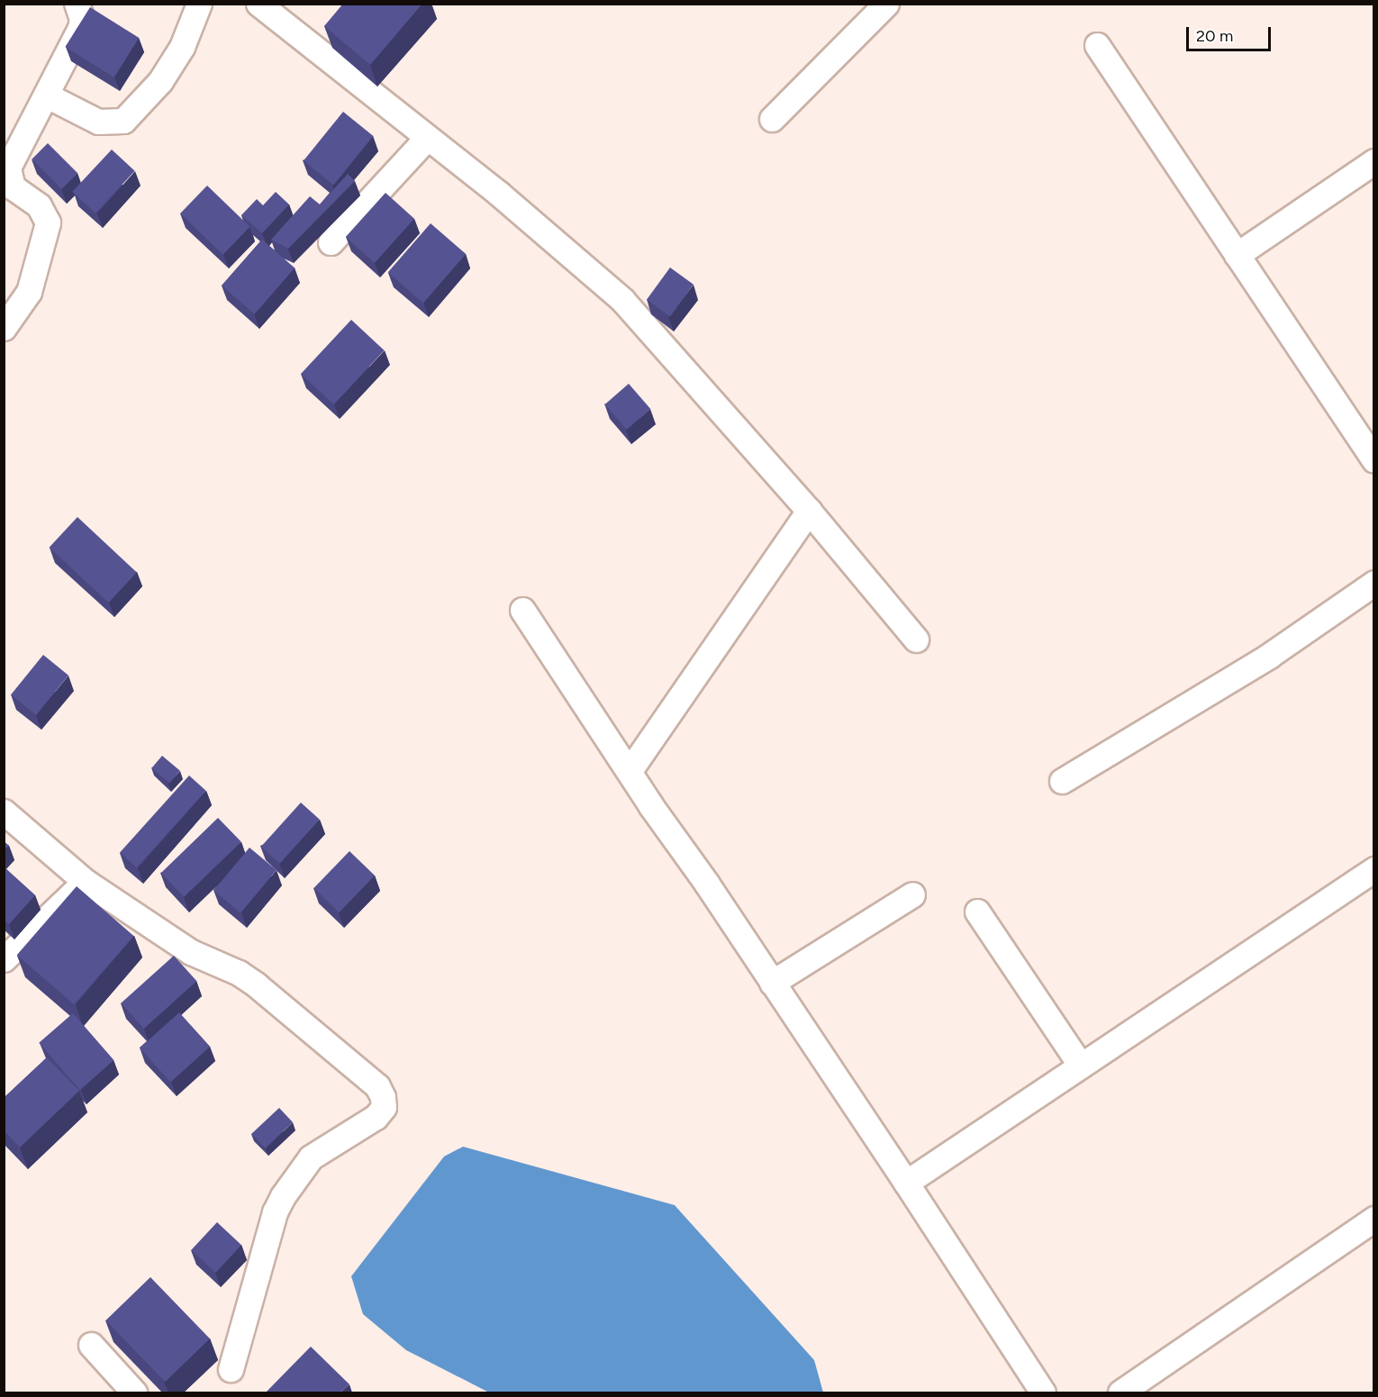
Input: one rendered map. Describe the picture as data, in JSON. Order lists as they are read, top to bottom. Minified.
{"scale_bar":"20 m"}
